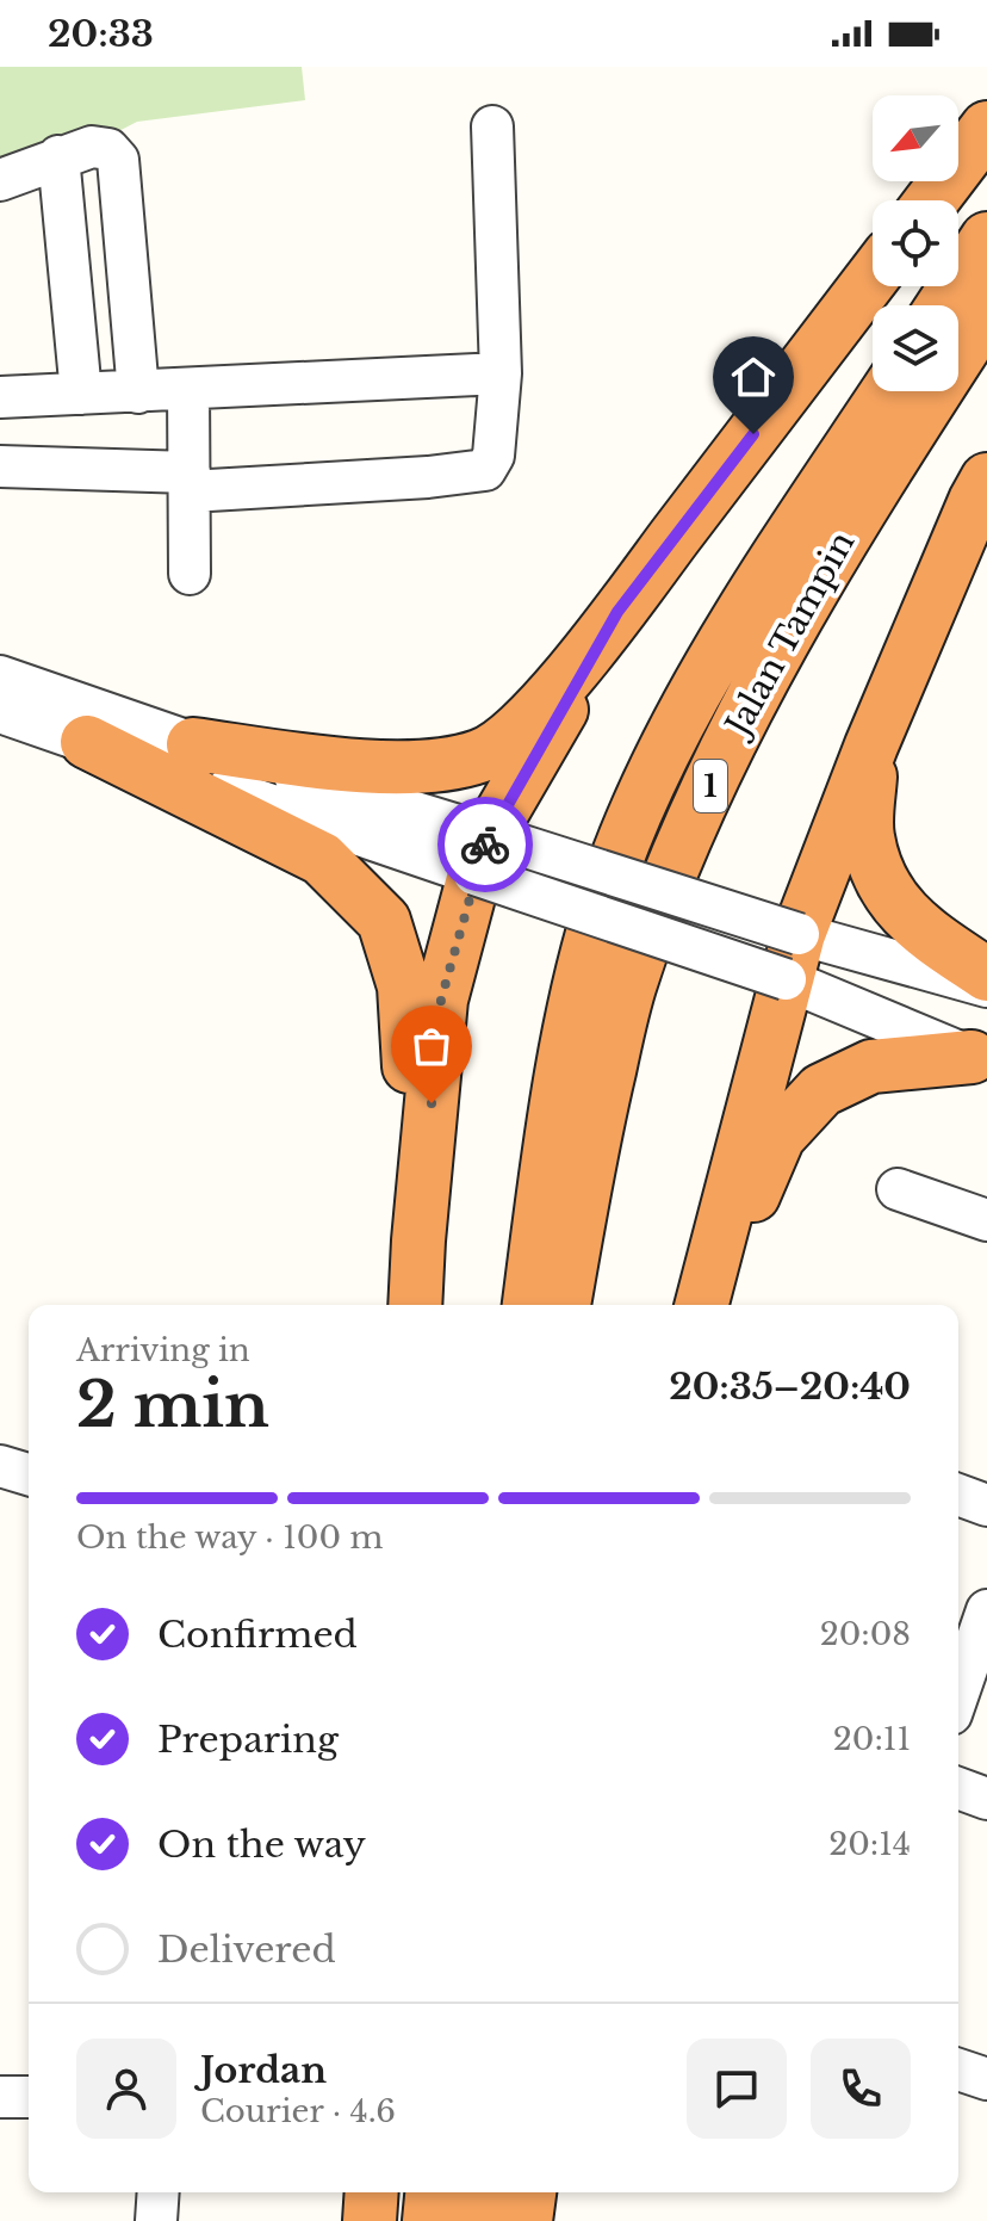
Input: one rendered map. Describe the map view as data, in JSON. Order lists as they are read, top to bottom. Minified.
{"streets":{"highway":["Jalan Tampin","1"]},"north":"bottom left","page":{"status":"20:33","heading":["2 min","Arriving in","20:35–20:40"],"panel":["Jordan","Courier · 4.6"],"bar":"On the way · 100 m","list":[["Confirmed","20:08"],["Preparing","20:11"],["On the way","20:14"],"Delivered"]}}
